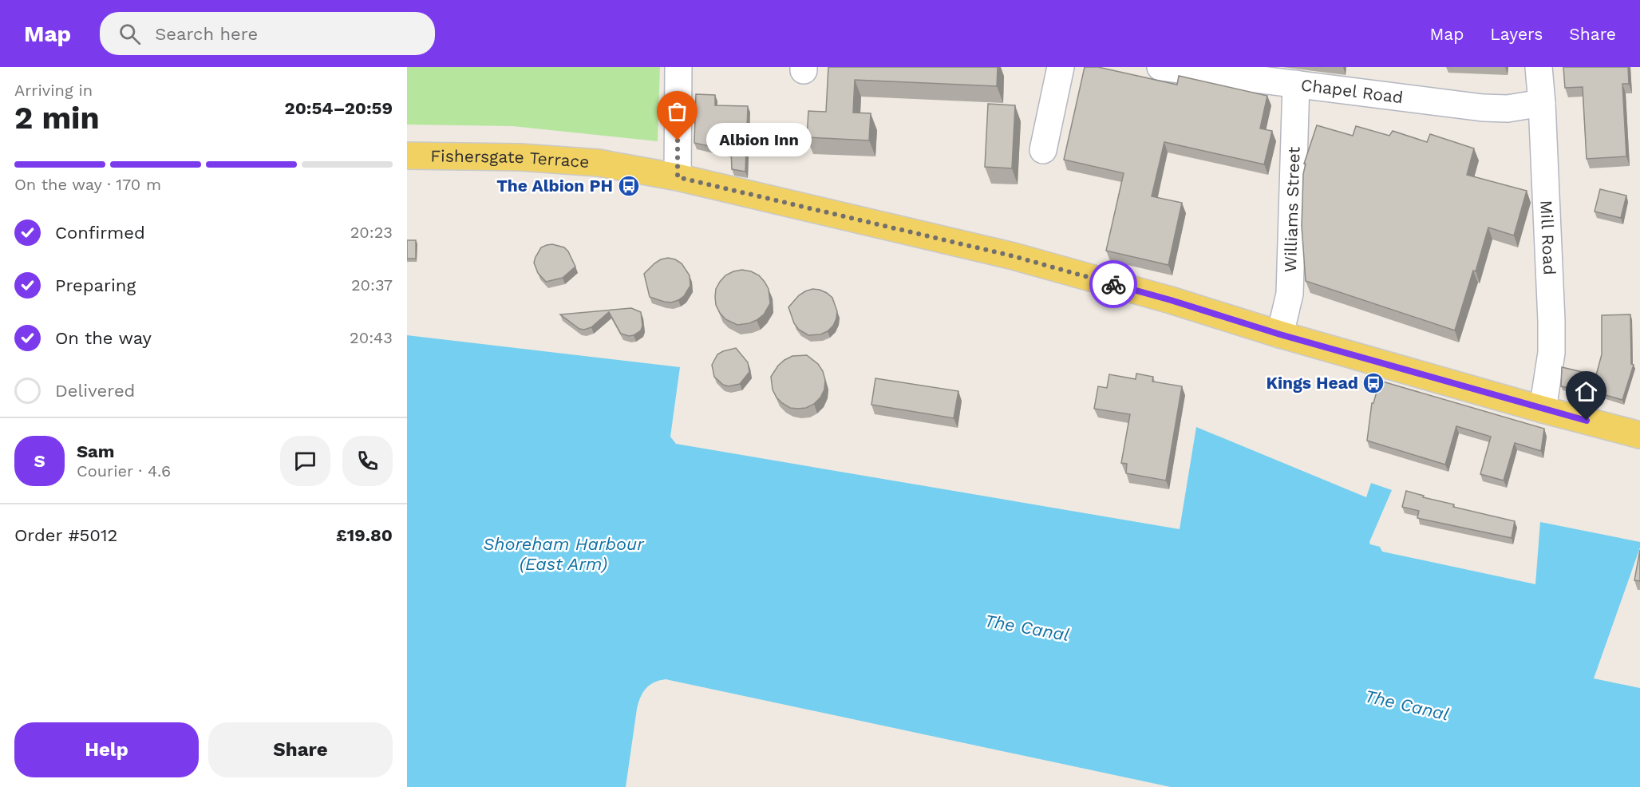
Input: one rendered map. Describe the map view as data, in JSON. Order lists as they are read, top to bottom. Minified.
{"streets":{"main road":["Fishersgate Terrace"],"street":["Chapel Road","Williams Street","Mill Road"]},"crossings":[["Chapel Road","Williams Street"],["Chapel Road","Mill Road"],["Fishersgate Terrace","Williams Street"],["Fishersgate Terrace","Mill Road"]],"water":["Shoreham Harbour (East Arm)","The Canal"],"places":{"other":["Albion Inn"],"bus stop":["The Albion PH","Kings Head"]},"page":{"header":"Map","search":"Search here","nav":["Map","Layers","Share"],"heading":["2 min","Arriving in","20:54–20:59"],"panel":["Sam","Courier · 4.6","Order #5012","£19.80"],"bubble":"Albion Inn","bar":"On the way · 170 m","list":[["Confirmed","20:23"],["Preparing","20:37"],["On the way","20:43"],"Delivered"],"round":"S","buttons":["Help","Share"]}}
